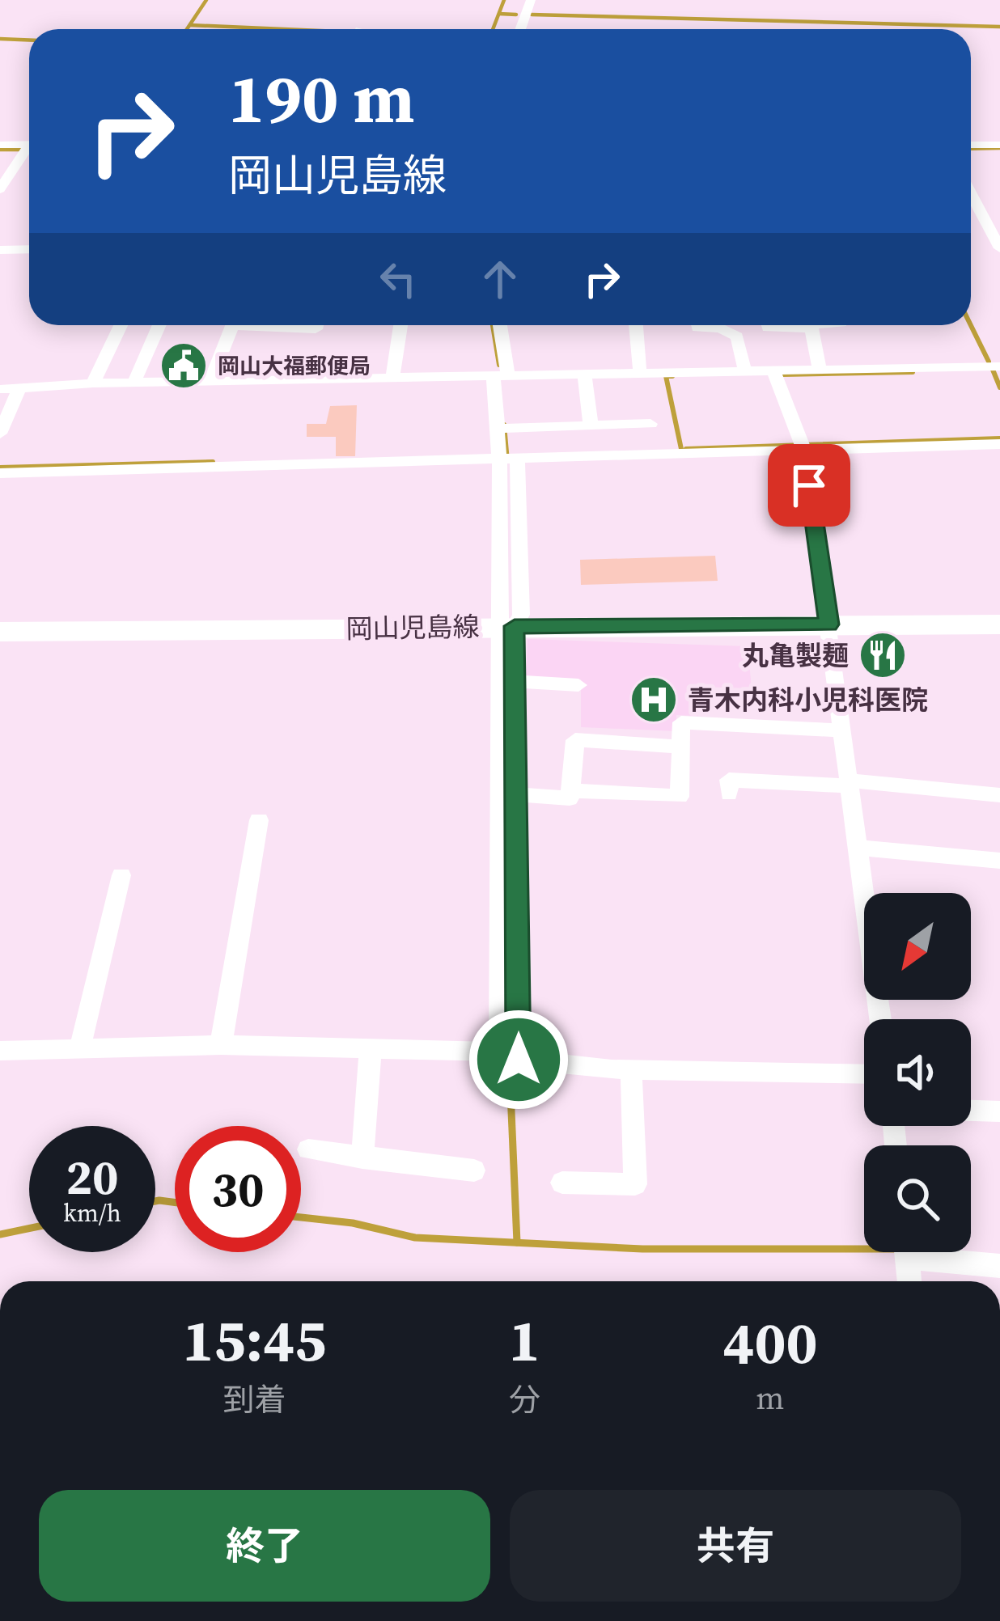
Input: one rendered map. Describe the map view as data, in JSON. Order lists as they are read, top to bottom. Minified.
{"streets":{"main road":["岡山児島線"]},"places":{"public building":["岡山大福郵便局"],"restaurant":["丸亀製麺"],"hospital":["青木内科小児科医院"]},"north":"bottom left","page":{"turn":["190 m","岡山児島線"],"speed":"20 km/h","limit":"30","eta":["15:45","到着","1","分","400","m"],"buttons":["終了","共有"]}}
